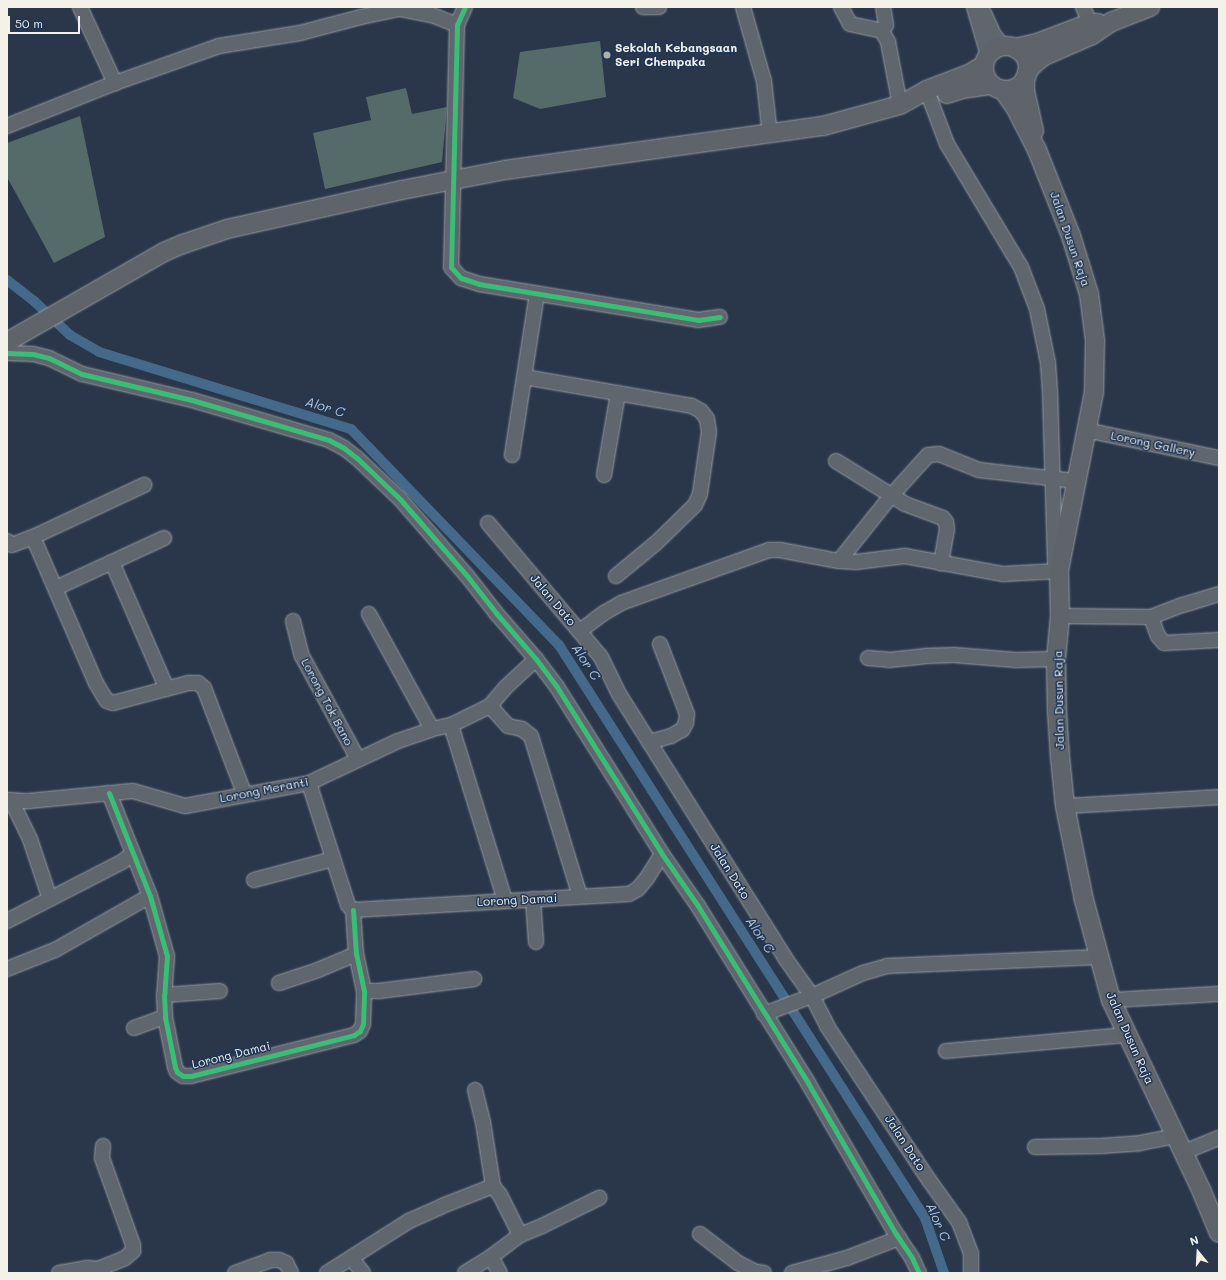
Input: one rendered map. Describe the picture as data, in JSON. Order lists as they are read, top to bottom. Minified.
{"streets":{"main road":["Jalan Dusun Raja"],"street":["Lorong Gallery","Jalan Dato","Lorong Tok Bano","Lorong Meranti","Lorong Damai"]},"crossings":[["Jalan Dusun Raja","Lorong Gallery"],["Lorong Tok Bano","Lorong Meranti"],["Lorong Meranti","Lorong Damai"]],"water":["Alor C"],"places":["Sekolah Kebangsaan Seri Chempaka"],"scale_bar":"50 m","north":"top"}
